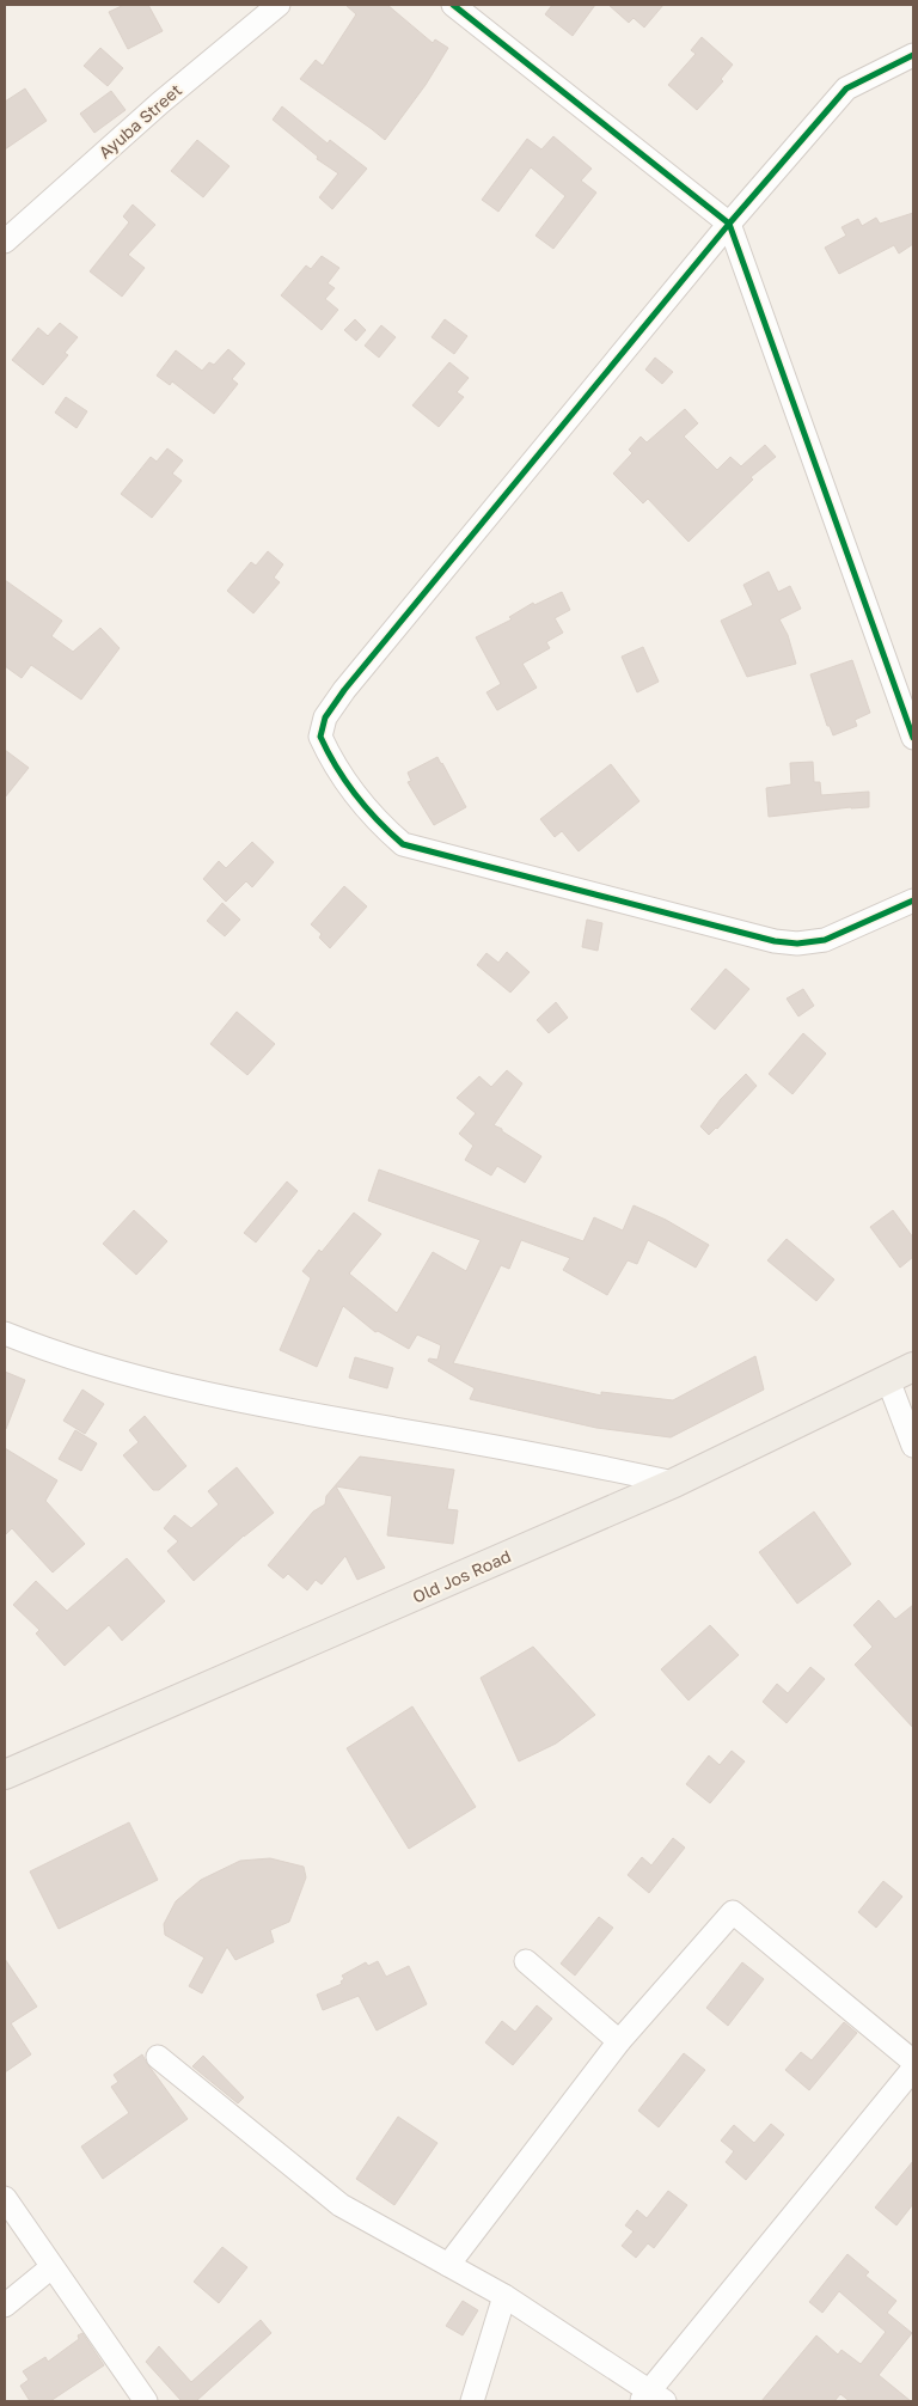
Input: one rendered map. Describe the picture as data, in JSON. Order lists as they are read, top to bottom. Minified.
{"streets":{"main road":["Old Jos Road"],"street":["Ayuba Street"]}}
